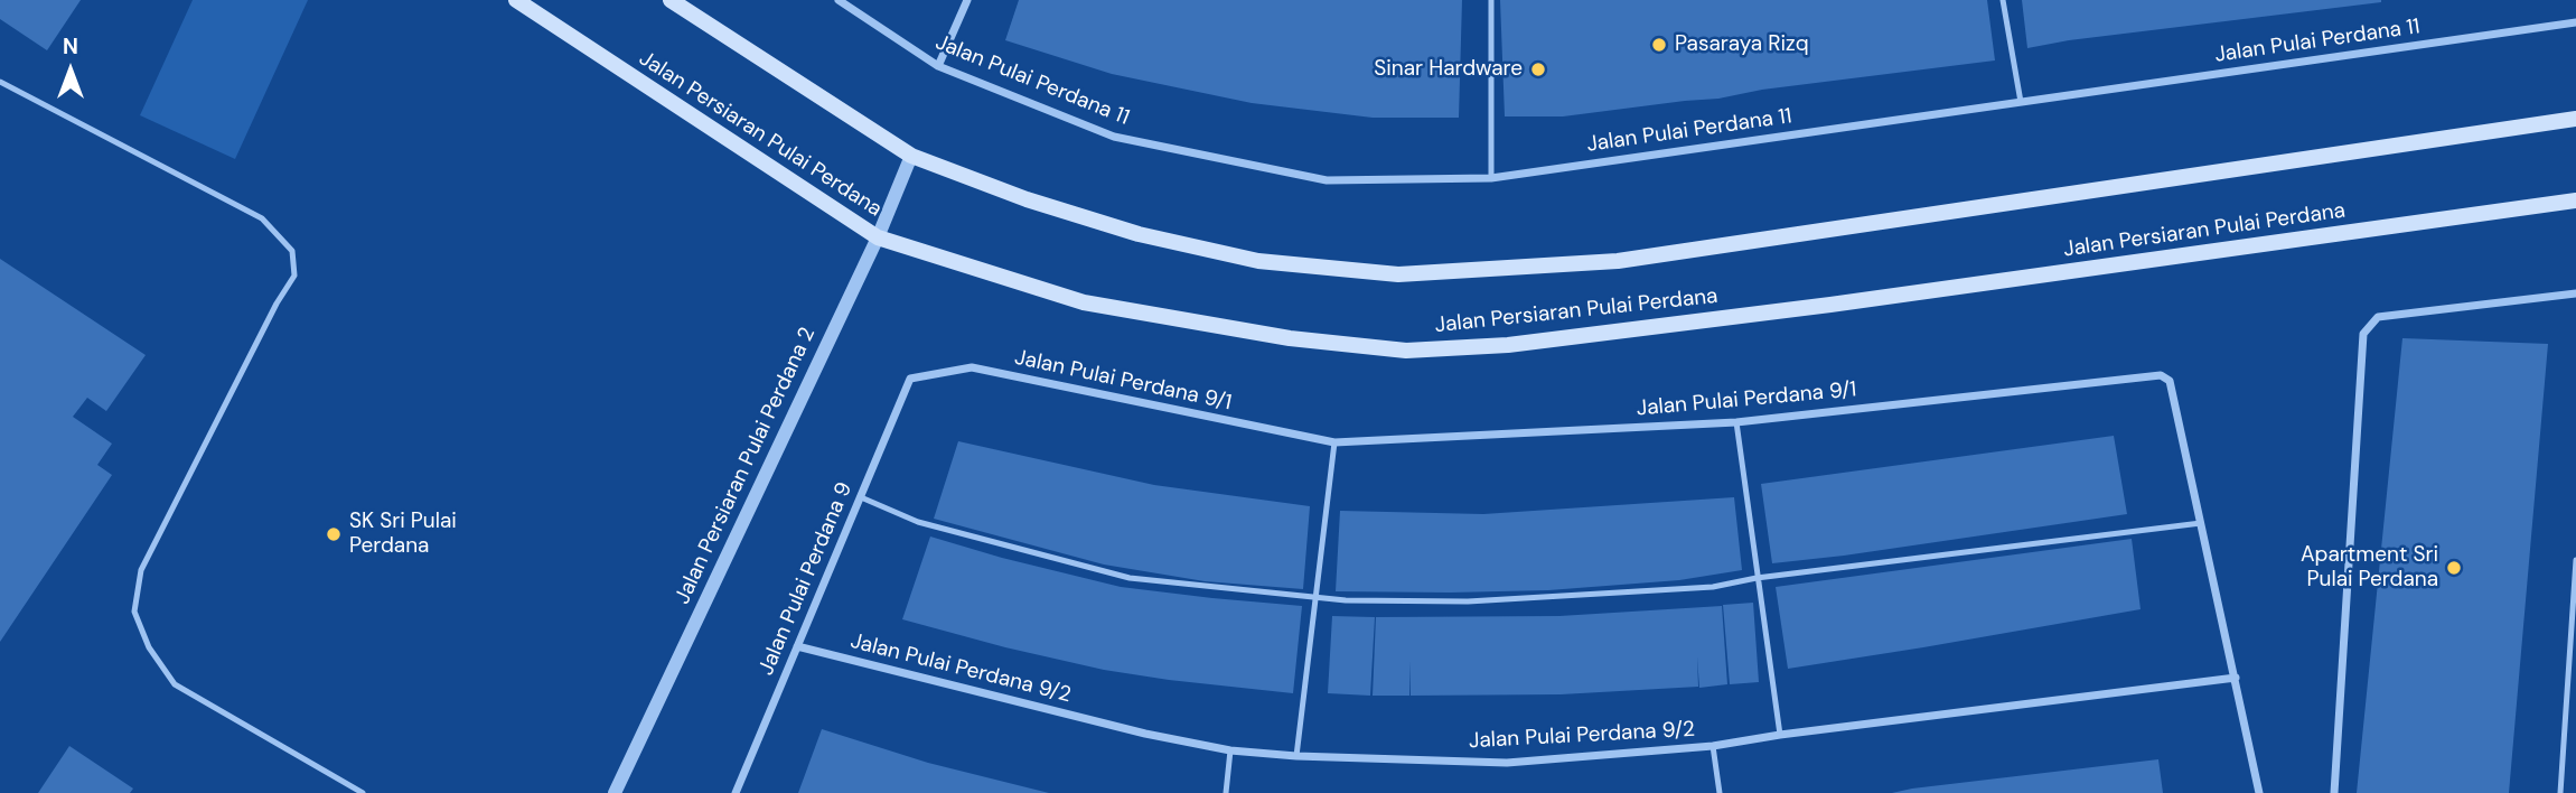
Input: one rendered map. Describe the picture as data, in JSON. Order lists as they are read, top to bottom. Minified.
{"streets":{"main road":["Jalan Persiaran Pulai Perdana"],"street":["Jalan Pulai Perdana 11","Jalan Pulai Perdana 9/1","Jalan Persiaran Pulai Perdana 2","Jalan Pulai Perdana 9","Jalan Pulai Perdana 9/2"]},"crossings":[["Jalan Persiaran Pulai Perdana","Jalan Persiaran Pulai Perdana 2"],["Jalan Pulai Perdana 9/1","Jalan Pulai Perdana 9"],["Jalan Pulai Perdana 9/1","Jalan Pulai Perdana 9/2"],["Jalan Pulai Perdana 9","Jalan Pulai Perdana 9/2"]],"places":["Pasaraya Rizq","Sinar Hardware","SK Sri Pulai Perdana","Apartment Sri Pulai Perdana"],"north":"top"}
